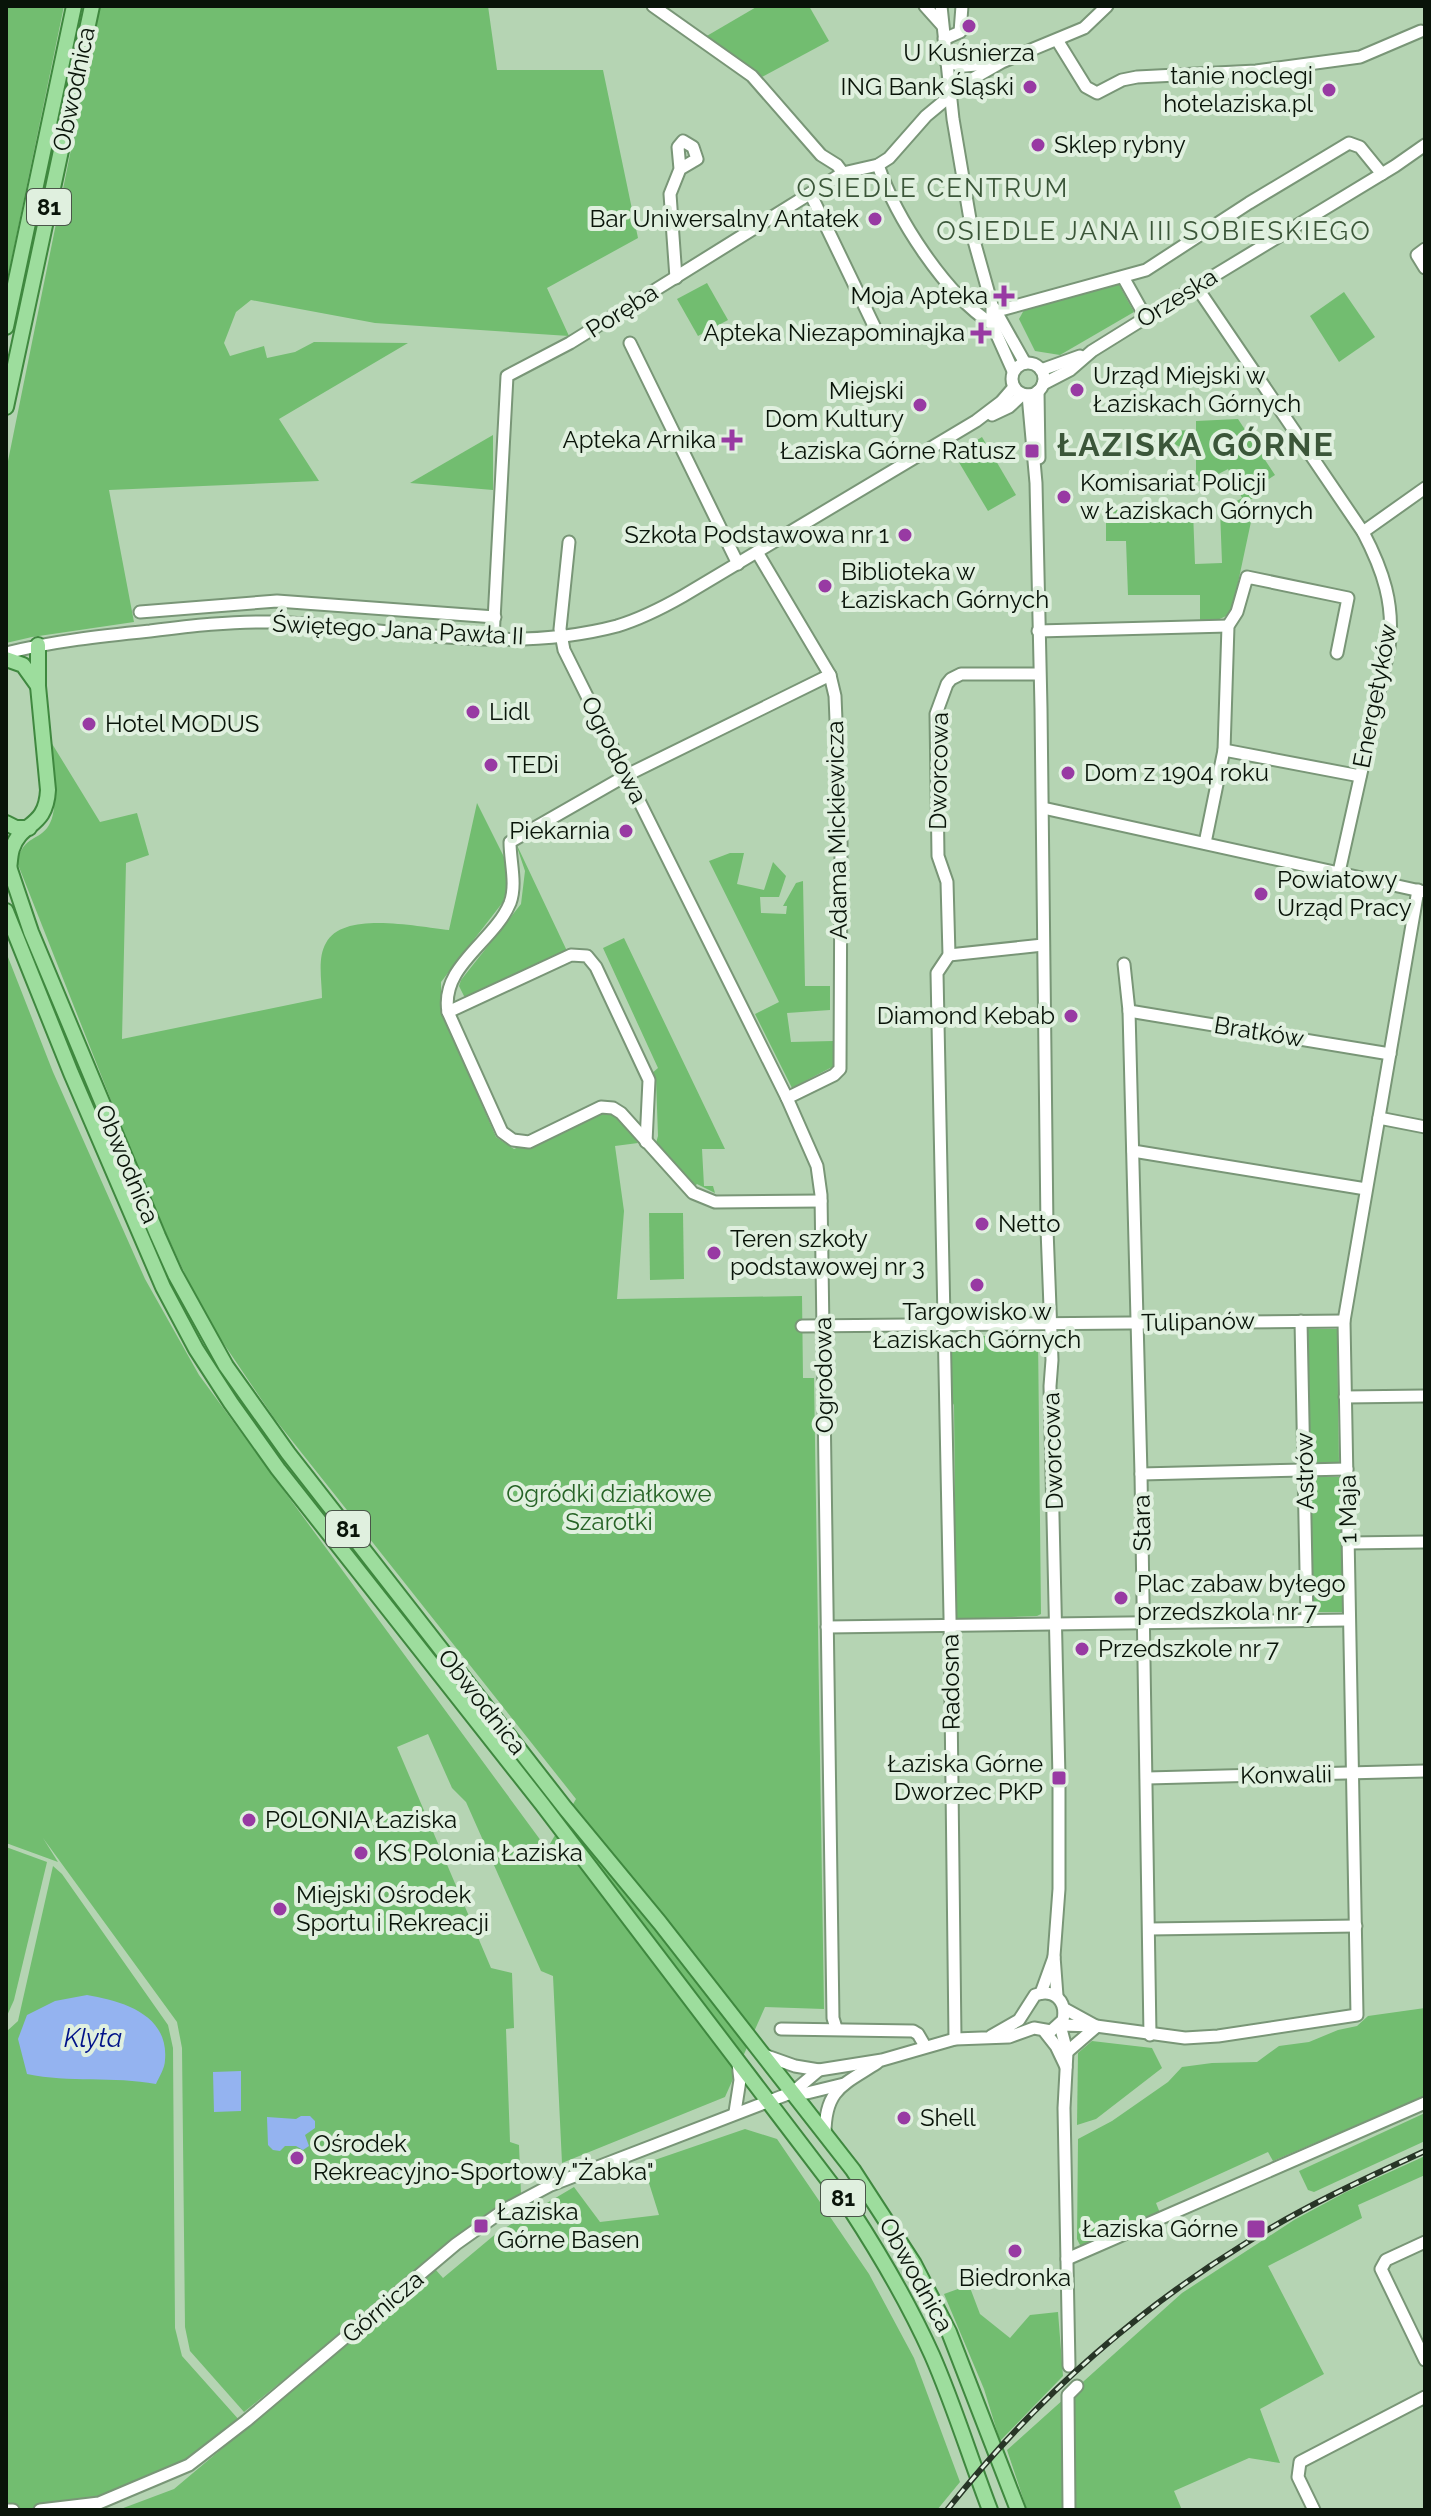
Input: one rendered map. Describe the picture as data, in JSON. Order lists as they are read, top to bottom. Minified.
{"streets":{"main road":["Obwodnica","81"],"street":["Orzeska","Poręba","Świętego Jana Pawła II","Energetyków","Ogrodowa","Dworcowa","Adama Mickiewicza","Bratków","Tulipanów","Astrów","1 Maja","Stara","Radosna","Konwalii","Górnicza"]},"crossings":[["Obwodnica","Górnicza"],["Orzeska","Świętego Jana Pawła II"],["Orzeska","Energetyków"],["Orzeska","Dworcowa"],["Poręba","Świętego Jana Pawła II"],["Świętego Jana Pawła II","Ogrodowa"],["Świętego Jana Pawła II","Dworcowa"],["Świętego Jana Pawła II","Adama Mickiewicza"],["Ogrodowa","Adama Mickiewicza"],["Ogrodowa","Tulipanów"],["Dworcowa","Tulipanów"],["Dworcowa","1 Maja"],["Dworcowa","Radosna"],["Bratków","1 Maja"],["Bratków","Stara"],["Tulipanów","Astrów"],["Tulipanów","1 Maja"],["Tulipanów","Stara"],["Tulipanów","Radosna"],["1 Maja","Stara"],["1 Maja","Konwalii"],["Stara","Konwalii"]],"districts":["OSIEDLE CENTRUM","OSIEDLE JANA III SOBIESKIEGO","ŁAZISKA GÓRNE"],"water":["Klyta"],"parks":["Ogródki działkowe Szarotki"],"places":{"other":["U Kuśnierza","ING Bank Śląski","tanie noclegi hotelaziska.pl","Sklep rybny","Bar Uniwersalny Antałek","Urząd Miejski w Łaziskach Górnych","Miejski Dom Kultury","Komisariat Policji w Łaziskach Górnych","Szkoła Podstawowa nr 1","Biblioteka w Łaziskach Górnych","Lidl","Hotel MODUS","TEDi","Dom z 1904 roku","Piekarnia","Powiatowy Urząd Pracy","Diamond Kebab","Netto","Teren szkoły podstawowej nr 3","Targowisko w Łaziskach Górnych","Plac zabaw byłego przedszkola nr 7","Przedszkole nr 7","POLONIA Łaziska","KS Polonia Łaziska","Miejski Ośrodek Sportu i Rekreacji","Shell","Ośrodek Rekreacyjno-Sportowy \"Żabka\"","Biedronka"],"health":["Moja Apteka","Apteka Niezapominajka","Apteka Arnika"],"transit":["Łaziska Górne Ratusz","Łaziska Górne Dworzec PKP","Łaziska Górne Basen","Łaziska Górne"]}}
